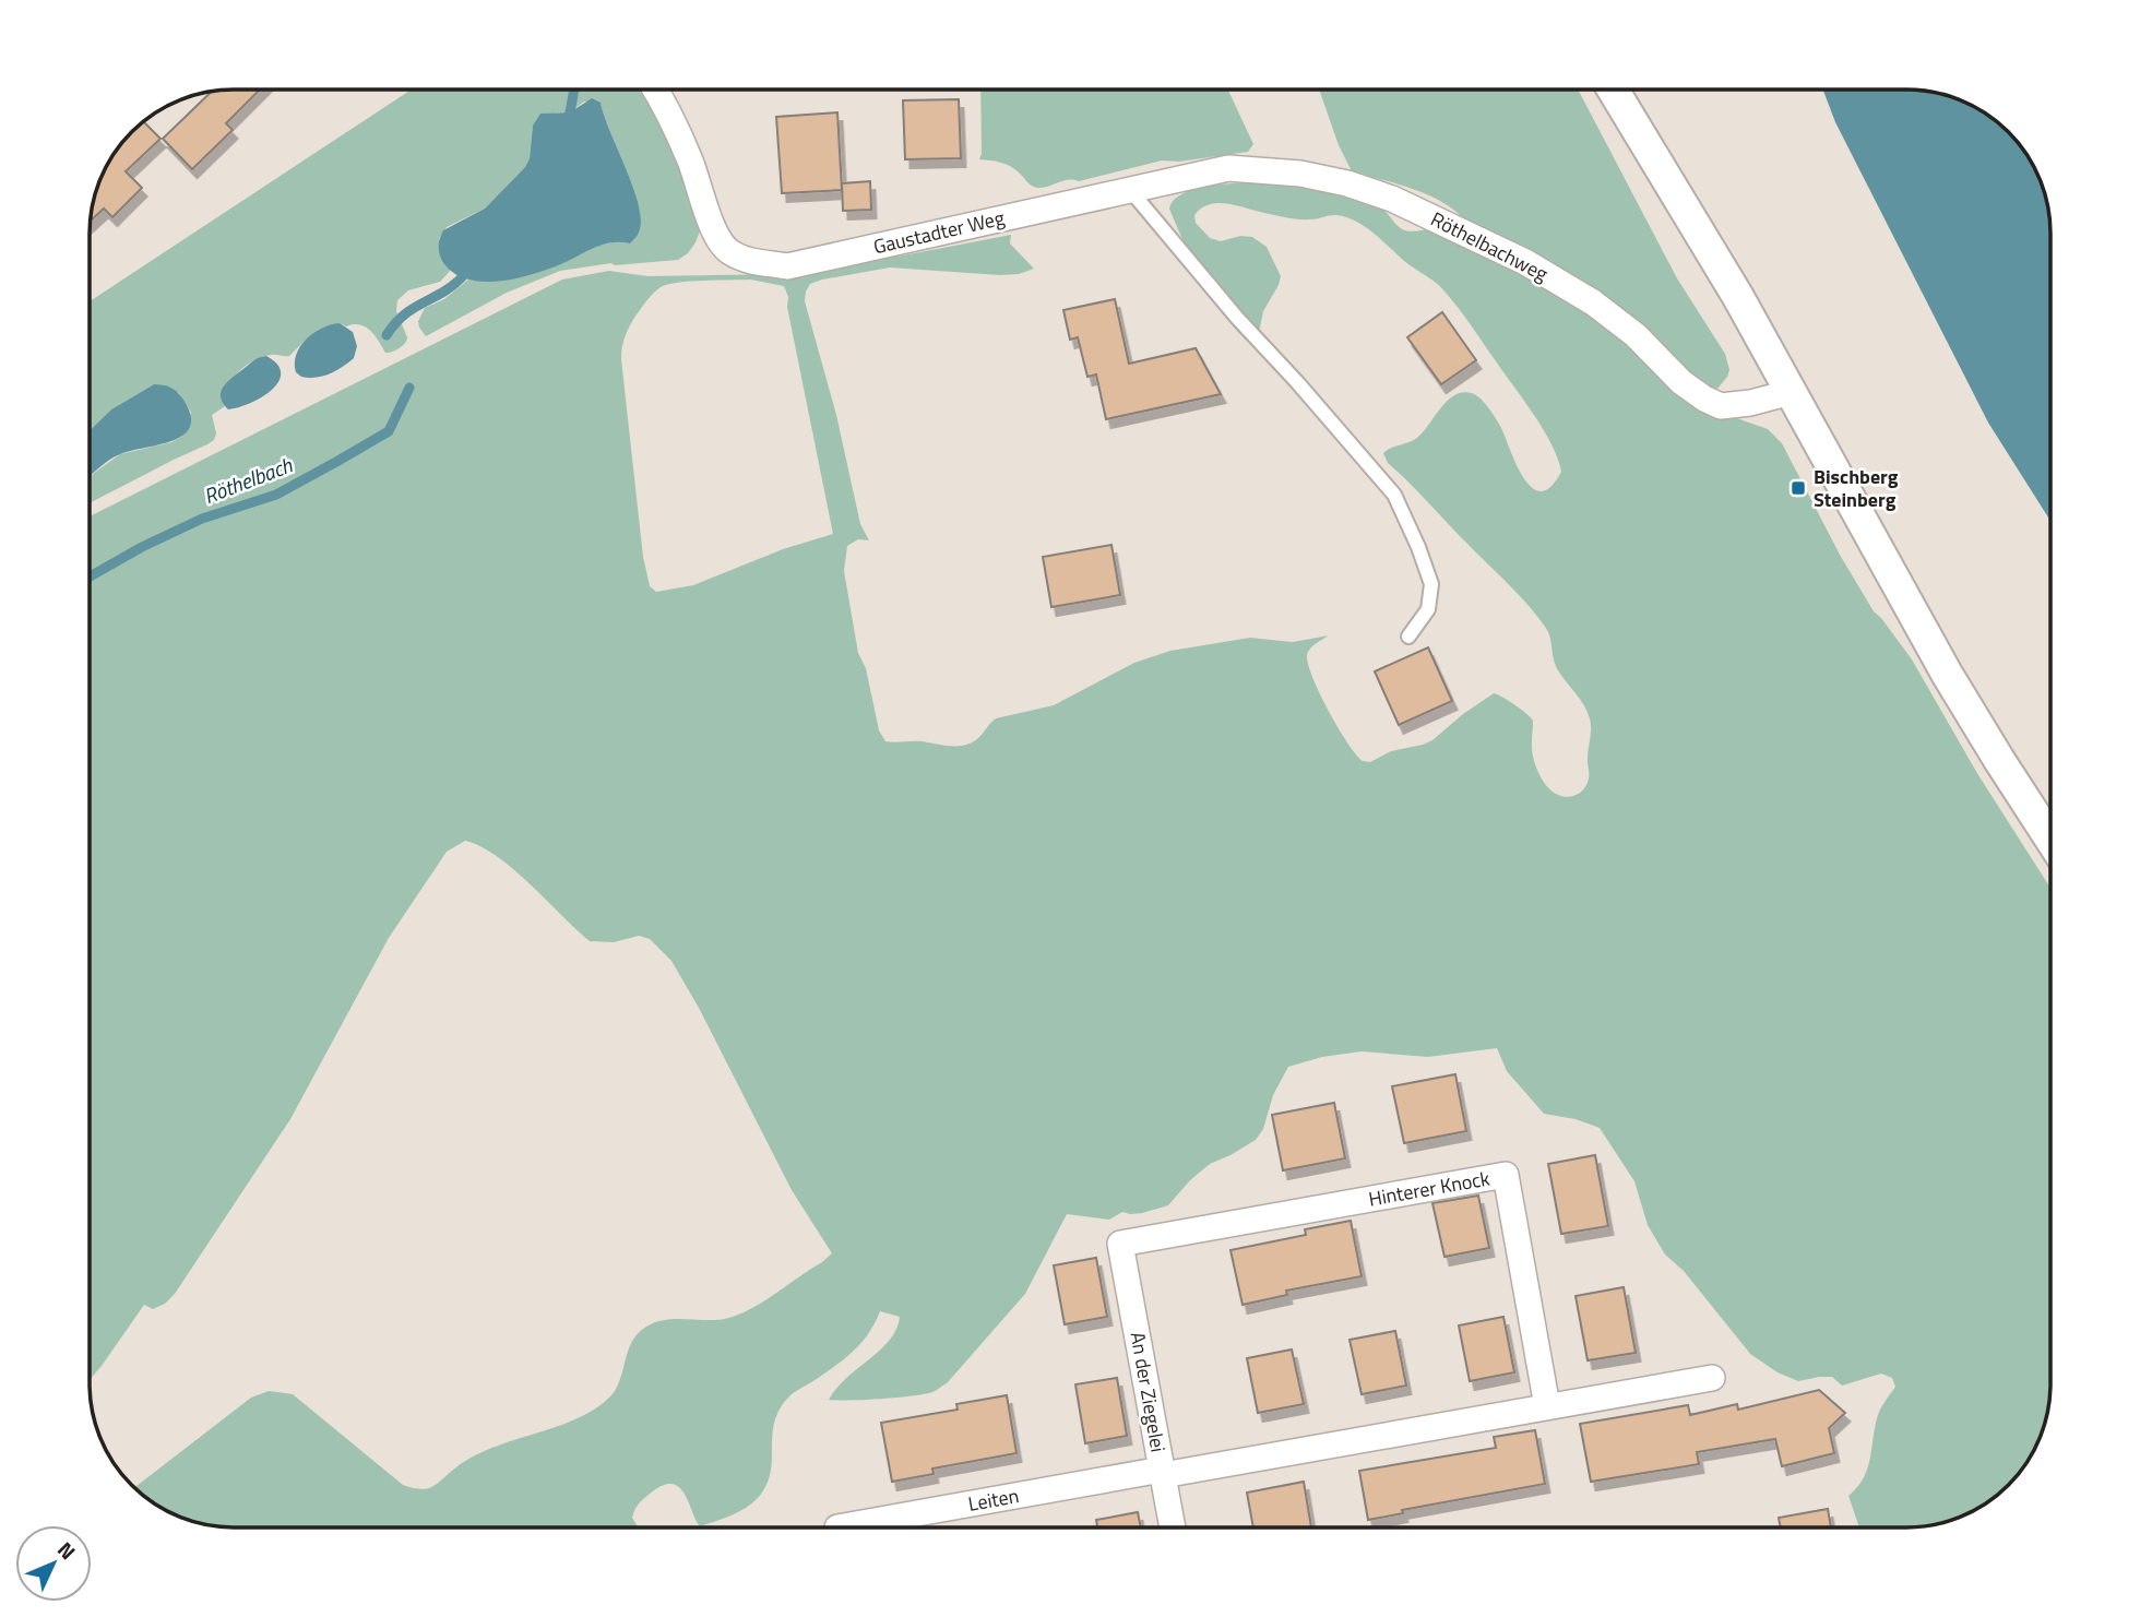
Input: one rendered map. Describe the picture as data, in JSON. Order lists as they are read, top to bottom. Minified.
{"streets":{"street":["Gaustadter Weg","Röthelbachweg","Hinterer Knock","An der Ziegelei","Leiten"]},"crossings":[["Gaustadter Weg","Röthelbachweg"],["Hinterer Knock","An der Ziegelei"],["An der Ziegelei","Leiten"]],"water":["Röthelbach"],"places":{"transit":["Bischberg Steinberg"]},"north":"top right"}
